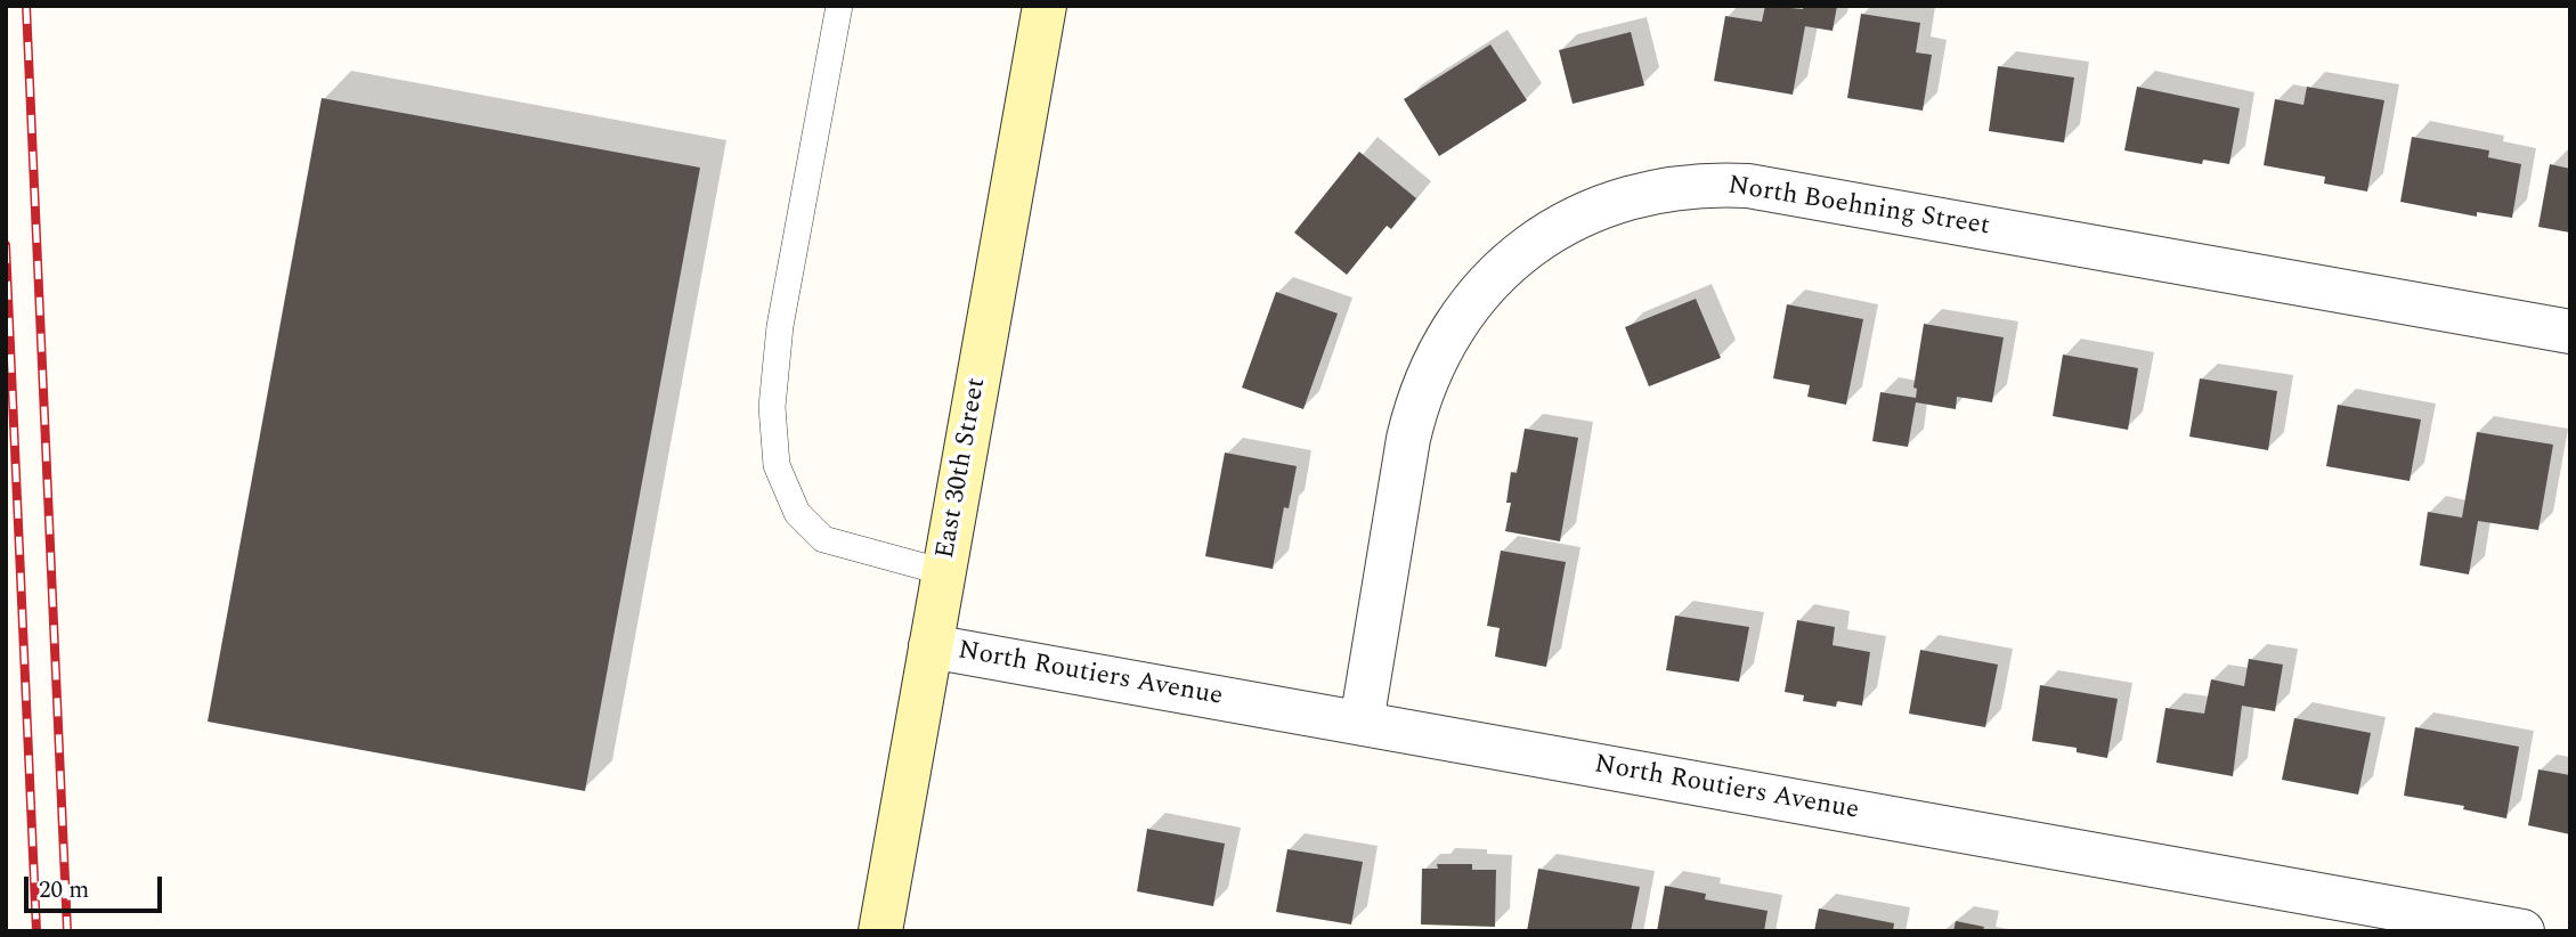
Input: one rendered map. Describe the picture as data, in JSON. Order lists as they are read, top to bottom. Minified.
{"streets":{"main road":["East 30th Street"],"street":["North Boehning Street","North Routiers Avenue"]},"crossings":[["North Boehning Street","North Routiers Avenue"],["East 30th Street","North Routiers Avenue"]],"scale_bar":"20 m"}
